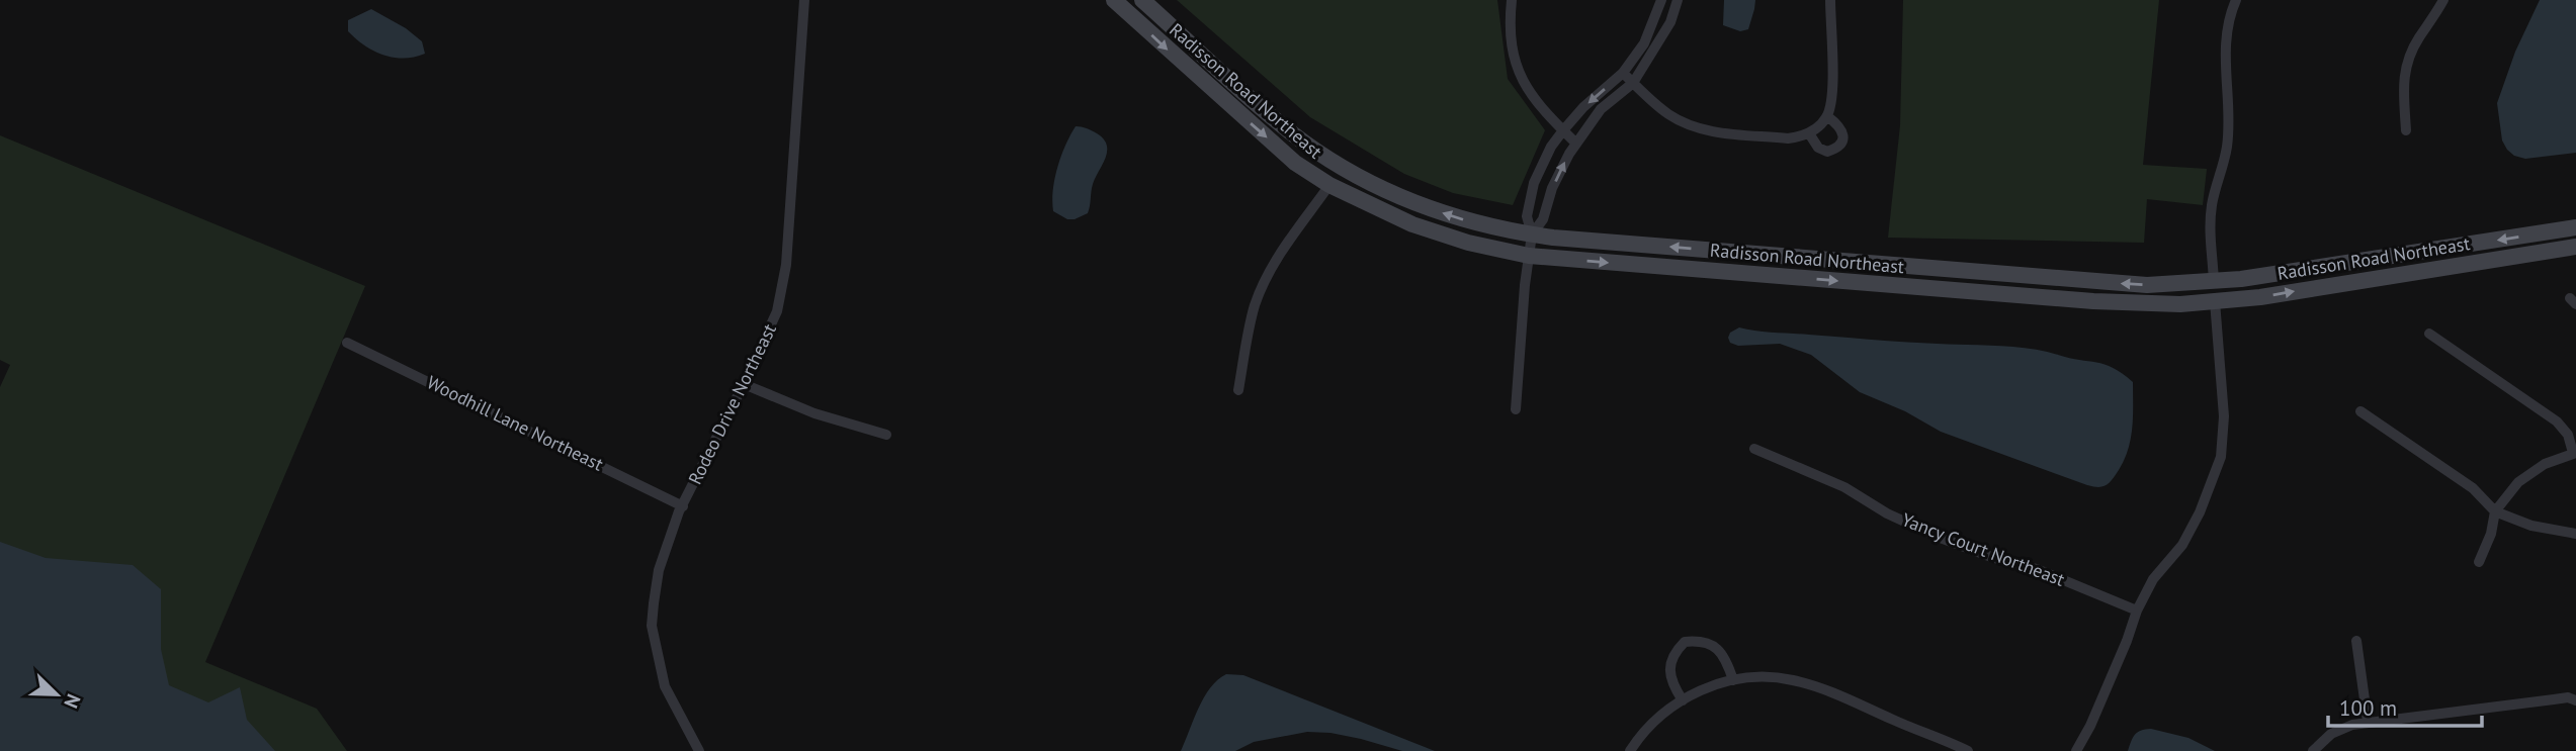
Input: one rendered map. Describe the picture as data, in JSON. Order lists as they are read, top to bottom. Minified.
{"streets":{"main road":["Radisson Road Northeast"],"street":["Rodeo Drive Northeast","Woodhill Lane Northeast","Yancy Court Northeast"]},"crossings":[["Rodeo Drive Northeast","Woodhill Lane Northeast"]],"scale_bar":"100 m","north":"bottom right"}
